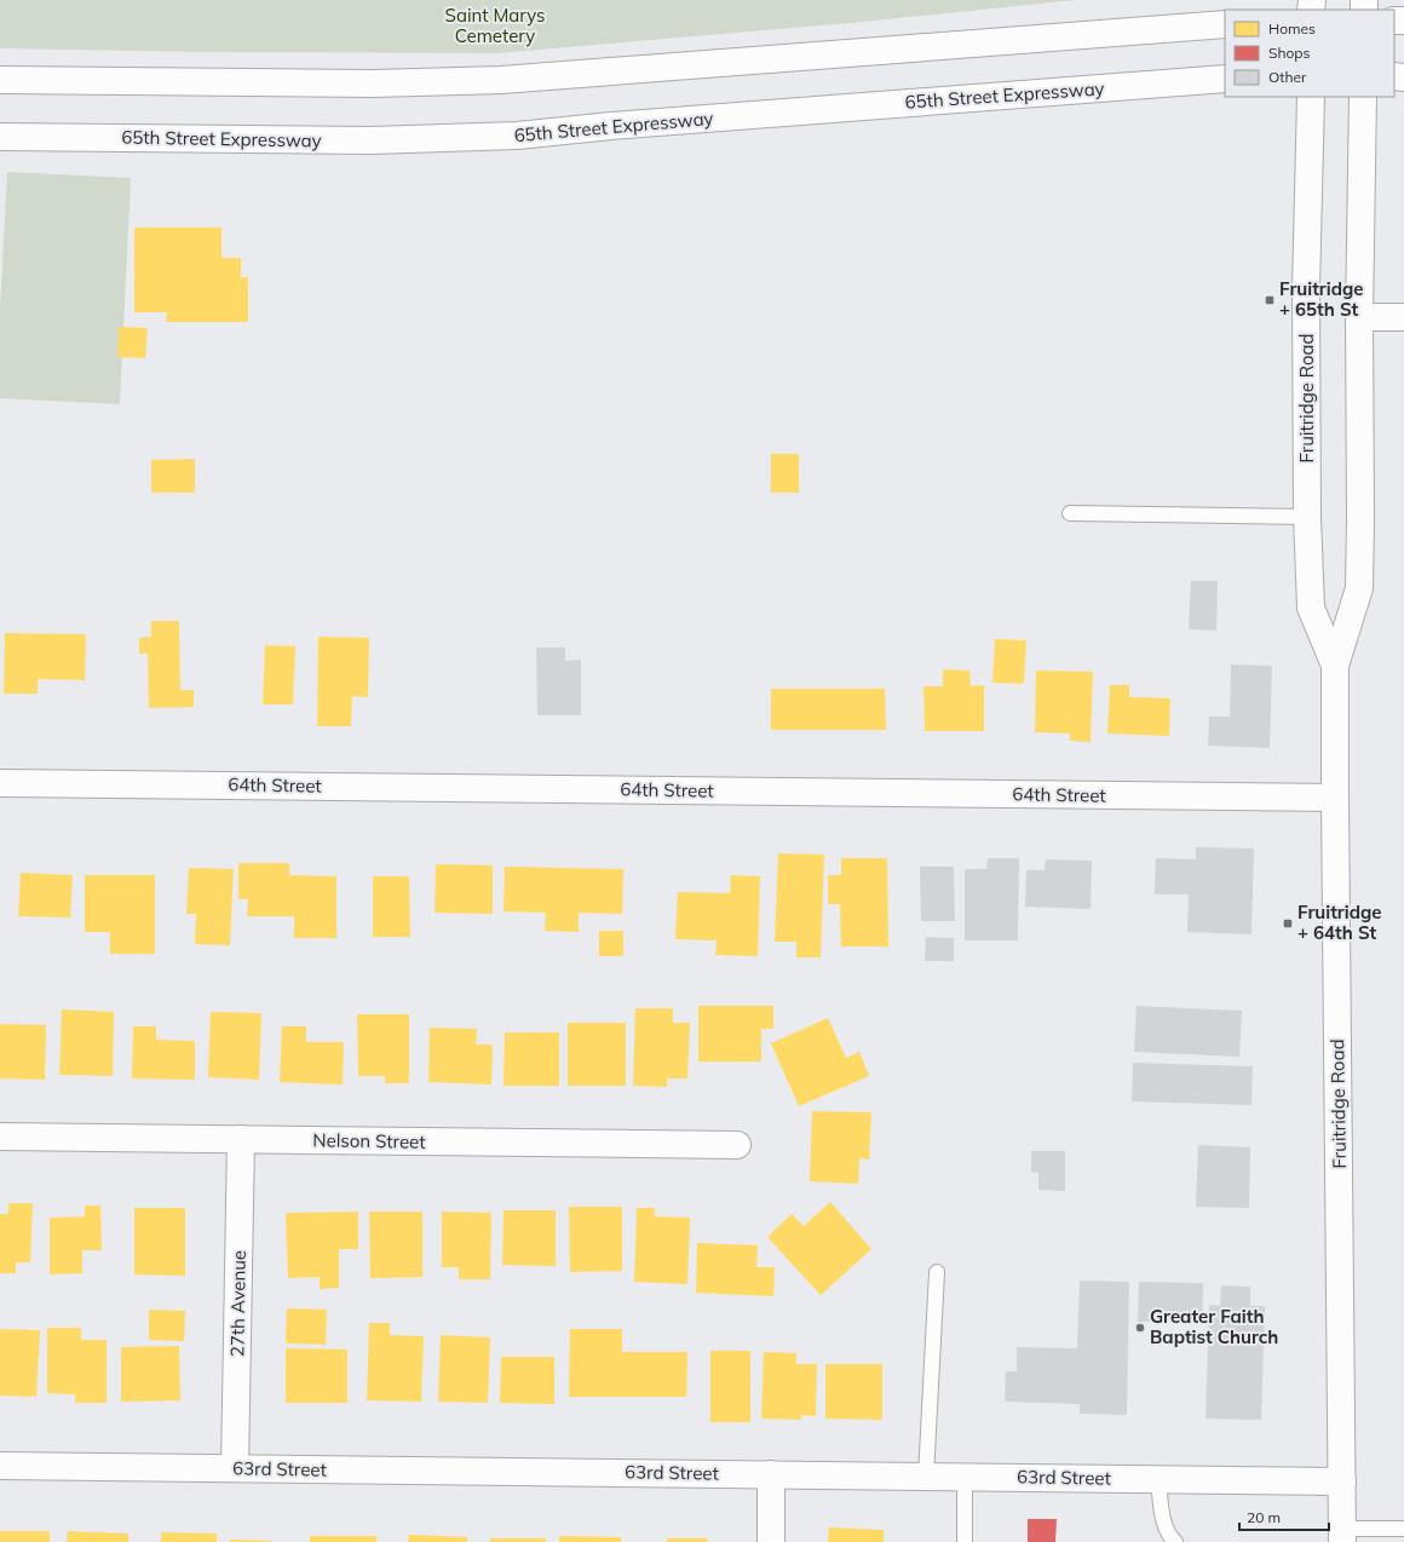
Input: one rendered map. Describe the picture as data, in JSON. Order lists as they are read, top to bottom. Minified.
{"streets":{"main road":["65th Street Expressway","Fruitridge Road","64th Street","Nelson Street","27th Avenue","63rd Street"]},"crossings":[["Fruitridge Road","64th Street"],["Fruitridge Road","63rd Street"],["Nelson Street","27th Avenue"],["27th Avenue","63rd Street"]],"parks":["Saint Marys Cemetery"],"places":{"transit":["Fruitridge + 65th St","Fruitridge + 64th St"],"other":["Greater Faith Baptist Church"]},"legend":["Homes","Shops","Other"],"scale_bar":"20 m"}
